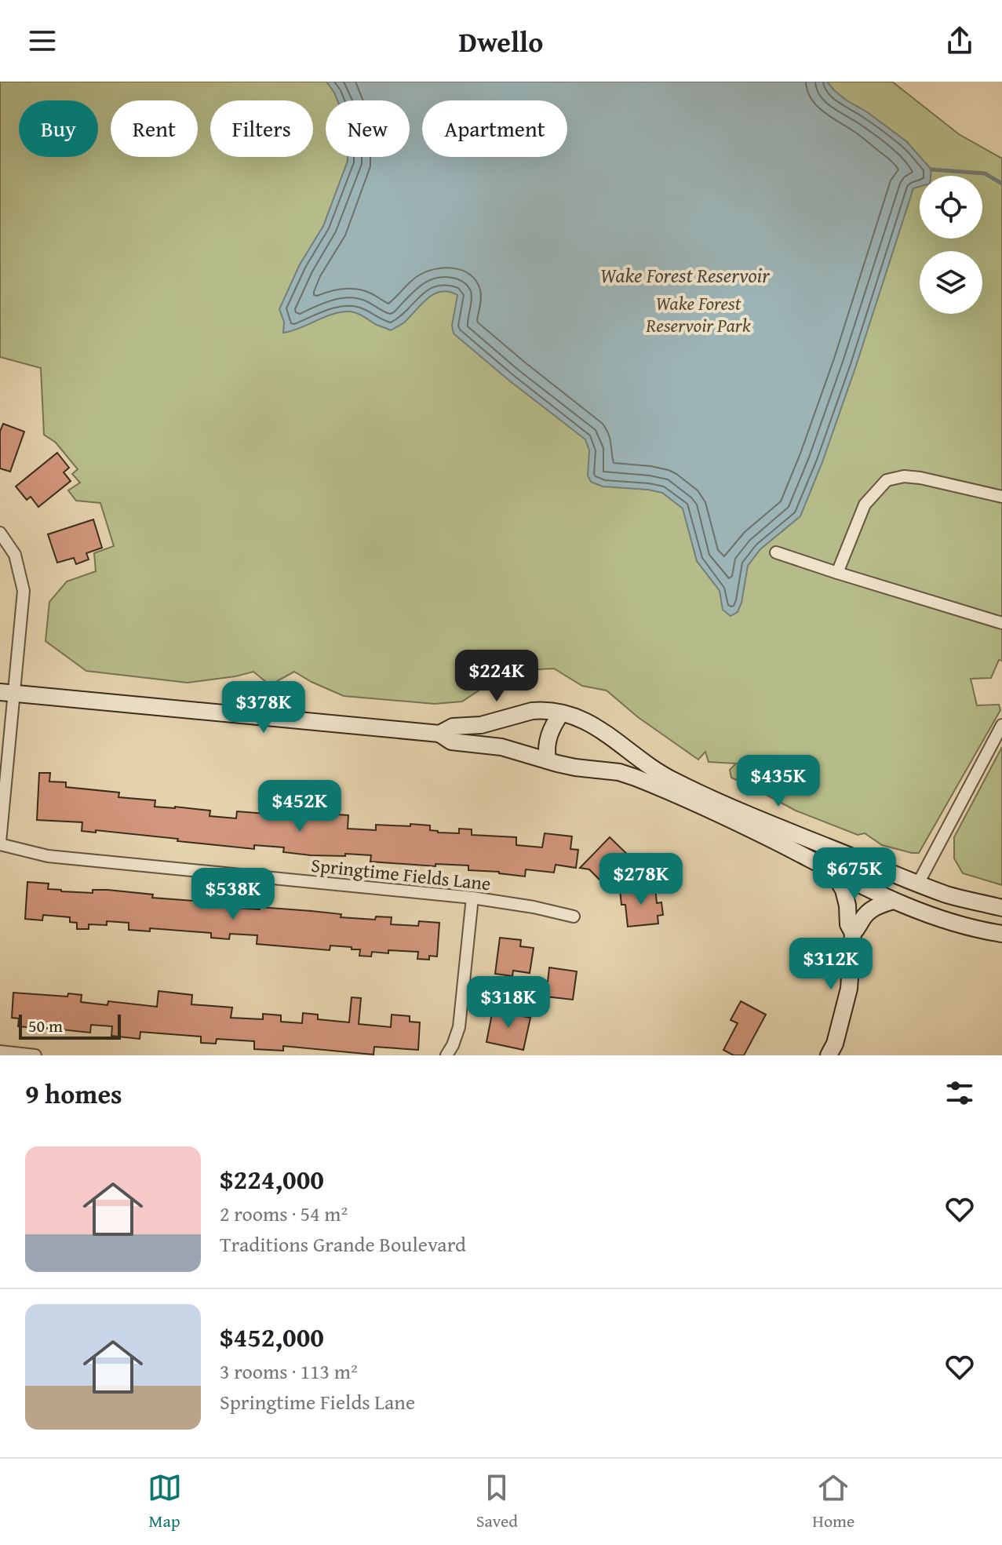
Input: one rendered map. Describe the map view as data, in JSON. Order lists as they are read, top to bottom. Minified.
{"streets":{"street":["Springtime Fields Lane"]},"water":["Wake Forest Reservoir"],"parks":["Wake Forest Reservoir Park"],"scale_bar":"50 m","page":{"header":"Dwello","chip":["Buy","Rent","Filters","New","Apartment"],"price":["$224K","$378K","$435K","$452K","$675K","$278K","$538K","$312K","$318K"],"scale":"50 m","heading":"9 homes","list":[{"name":"$224,000","note":"2 rooms · 54 m² · Traditions Grande Boulevard"},{"name":"$452,000","note":"3 rooms · 113 m² · Springtime Fields Lane"}],"tabs":["Map","Saved","Home"]}}
